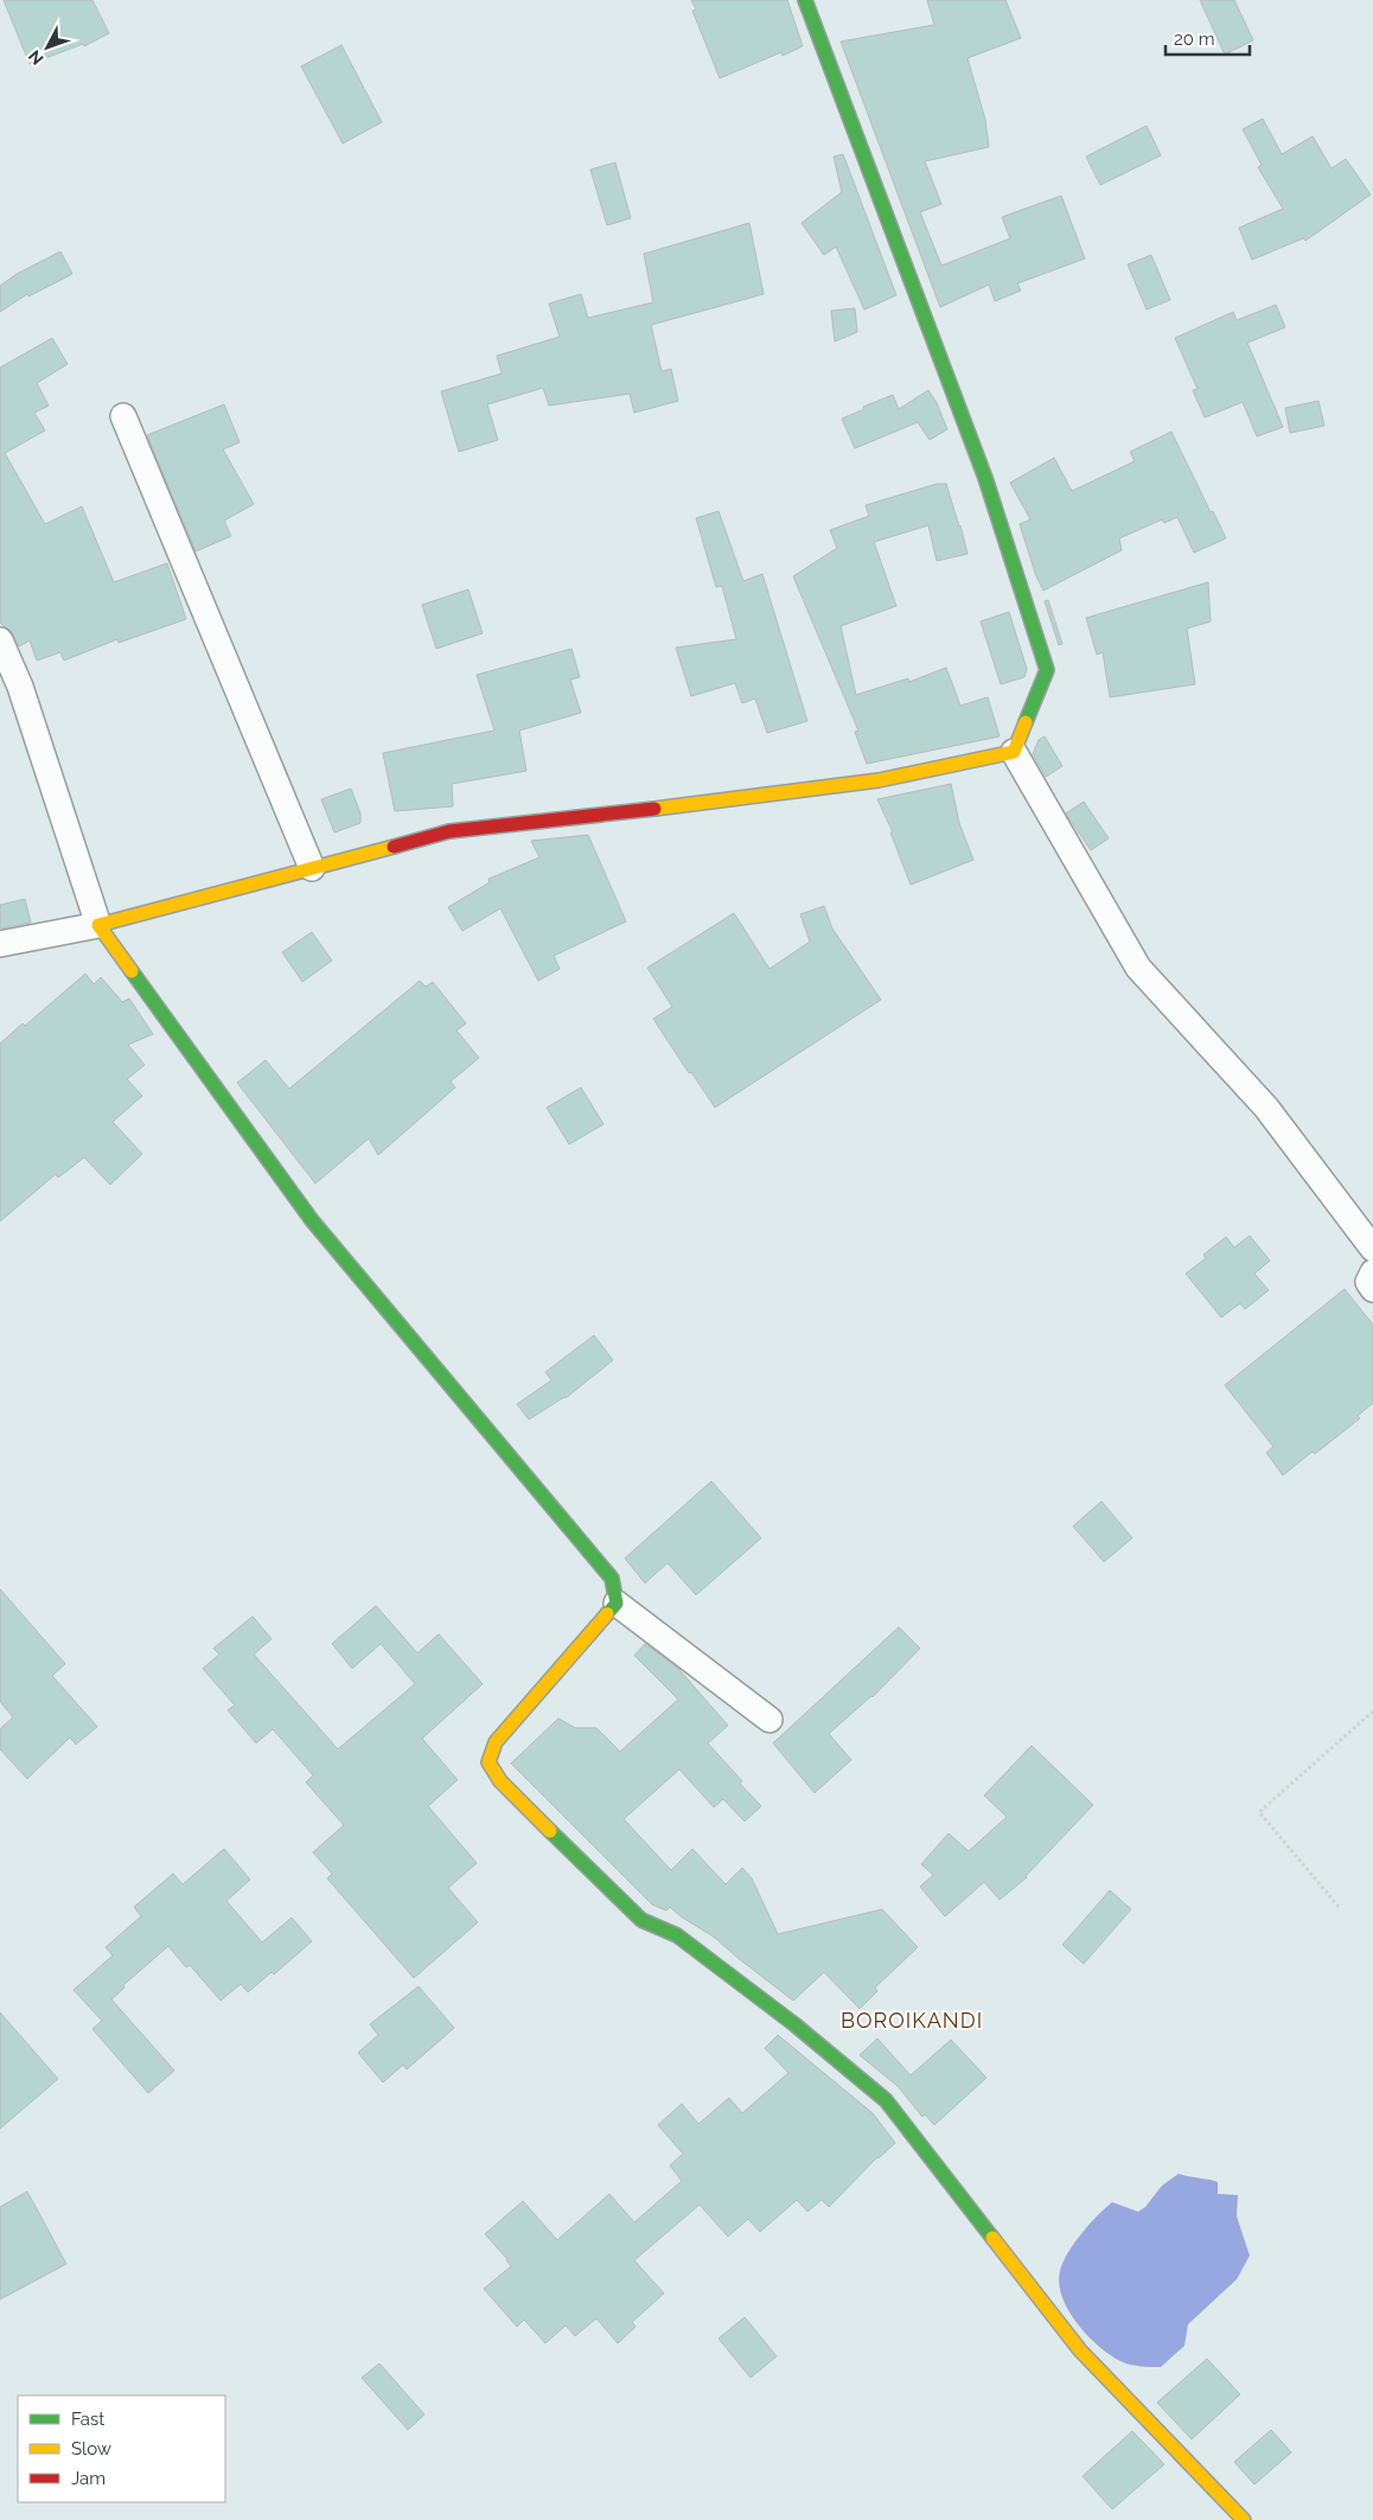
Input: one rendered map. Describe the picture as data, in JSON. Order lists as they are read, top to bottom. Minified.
{"districts":["BOROIKANDI"],"legend":["Fast","Slow","Jam"],"scale_bar":"20 m","north":"bottom left"}
